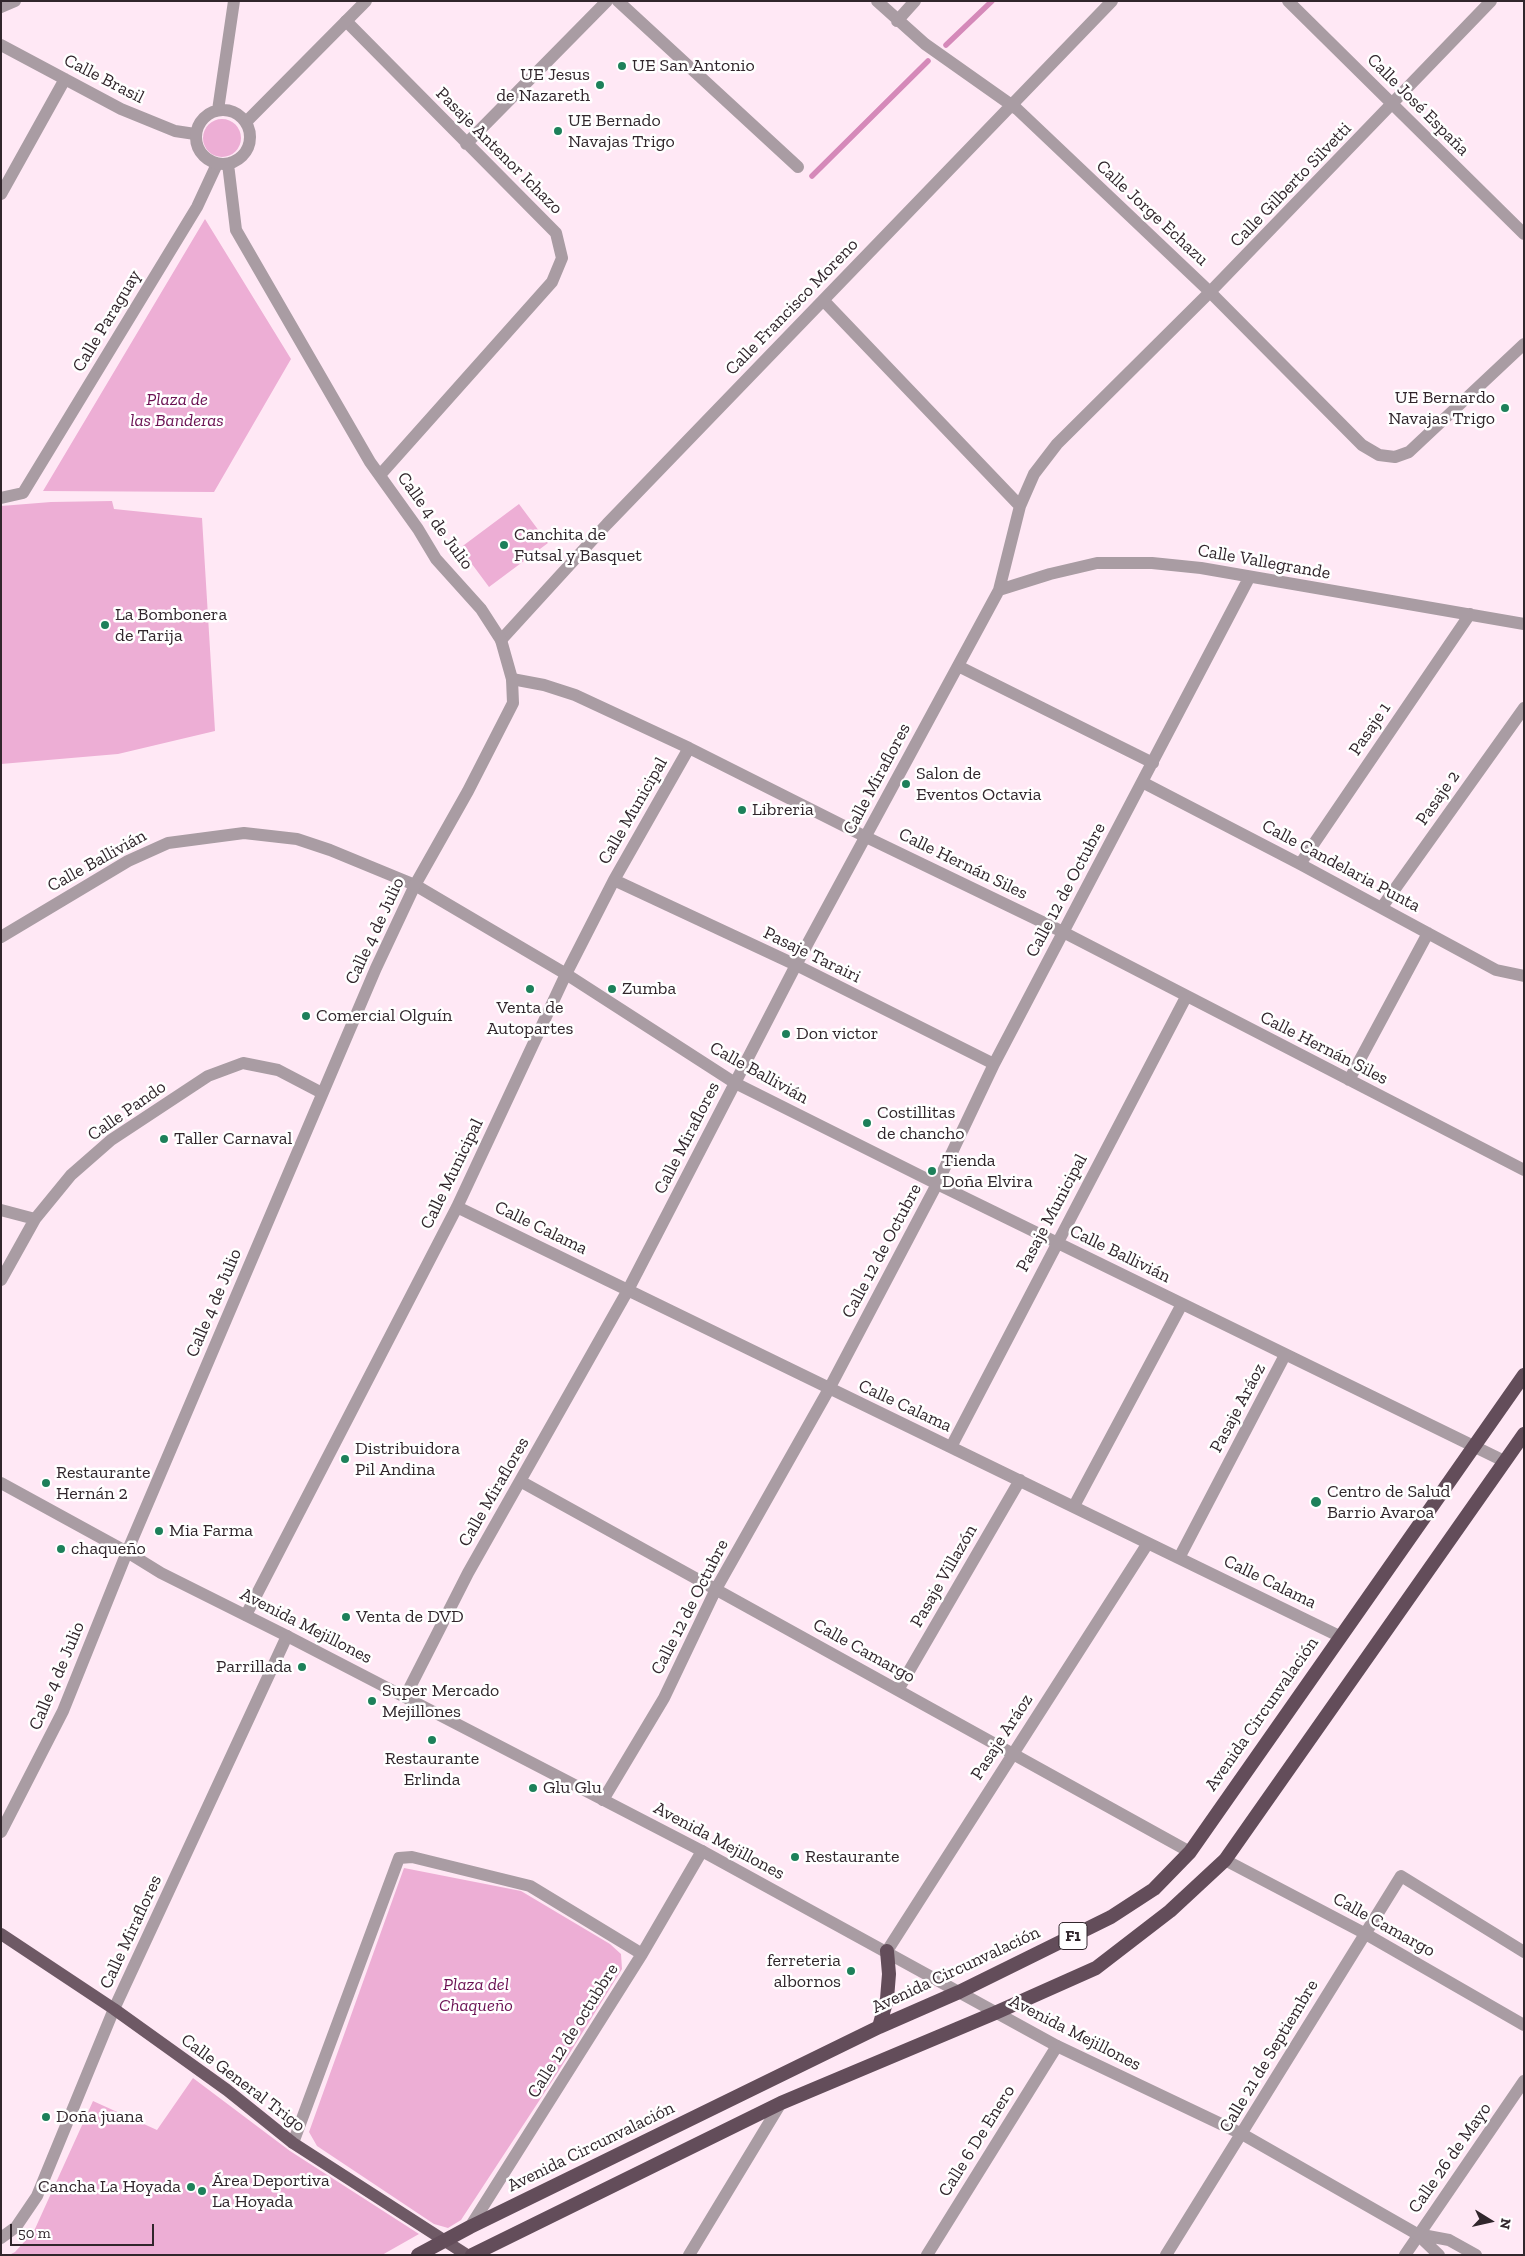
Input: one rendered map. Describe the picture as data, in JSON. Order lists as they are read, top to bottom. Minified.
{"streets":{"highway":["Avenida Circunvalación","F1"],"main road":["Calle General Trigo"],"street":["Calle Brasil","Calle José España","Pasaje Antenor Ichazo","Calle Gilberto Silvetti","Calle Jorge Echazu","Calle Francisco Moreno","Calle Paraguay","Calle 4 de Julio","Calle Vallegrande","Pasaje 1","Calle Miraflores","Pasaje 2","Calle Municipal","Calle Ballivián","Calle Hernán Siles","Calle Candelaria Punta","Calle 12 de Octubre","Pasaje Tarairi","Calle Pando","Pasaje Municipal","Calle Calama","Pasaje Aráoz","Pasaje Villazón","Avenida Mejillones","Calle Camargo","Calle 12 de octubbre","Calle 21 de Septiembre","Calle 6 De Enero","Calle 26 de Mayo"]},"crossings":[["Calle Brasil","Calle Paraguay"],["Calle Brasil","Calle 4 de Julio"],["Calle José España","Calle Gilberto Silvetti"],["Pasaje Antenor Ichazo","Calle 4 de Julio"],["Calle Gilberto Silvetti","Calle Jorge Echazu"],["Calle Gilberto Silvetti","Calle Miraflores"],["Calle Jorge Echazu","Calle Francisco Moreno"],["Calle Francisco Moreno","Calle 4 de Julio"],["Calle Paraguay","Calle 4 de Julio"],["Calle 4 de Julio","Calle Ballivián"],["Calle 4 de Julio","Calle Hernán Siles"],["Calle 4 de Julio","Calle Pando"],["Calle 4 de Julio","Avenida Mejillones"],["Calle Vallegrande","Pasaje 1"],["Calle Vallegrande","Calle Miraflores"],["Calle Vallegrande","Calle 12 de Octubre"],["Pasaje 1","Calle Candelaria Punta"],["Calle Miraflores","Calle Ballivián"],["Calle Miraflores","Calle Hernán Siles"],["Calle Miraflores","Pasaje Tarairi"],["Calle Miraflores","Calle Calama"],["Calle Miraflores","Avenida Mejillones"],["Calle Miraflores","Calle Camargo"],["Calle Miraflores","Calle General Trigo"],["Pasaje 2","Calle Candelaria Punta"],["Calle Municipal","Calle Ballivián"],["Calle Municipal","Calle Hernán Siles"],["Calle Municipal","Pasaje Tarairi"],["Calle Municipal","Calle Calama"],["Calle Municipal","Avenida Mejillones"],["Calle Ballivián","Calle 12 de Octubre"],["Calle Ballivián","Pasaje Municipal"],["Calle Ballivián","Pasaje Aráoz"],["Calle Ballivián","Avenida Circunvalación"],["Calle Ballivián","F1"],["Calle Hernán Siles","Calle 12 de Octubre"],["Calle Hernán Siles","Pasaje Municipal"],["Calle Candelaria Punta","Calle 12 de Octubre"],["Calle 12 de Octubre","Pasaje Tarairi"],["Calle 12 de Octubre","Calle Calama"],["Calle 12 de Octubre","Avenida Mejillones"],["Calle 12 de Octubre","Calle Camargo"],["Pasaje Municipal","Calle Calama"],["Calle Calama","Pasaje Aráoz"],["Calle Calama","Pasaje Villazón"],["Calle Calama","Avenida Circunvalación"],["Pasaje Aráoz","Avenida Mejillones"],["Pasaje Aráoz","Calle Camargo"],["Pasaje Villazón","Calle Camargo"],["Avenida Mejillones","Avenida Circunvalación"],["Avenida Mejillones","F1"],["Avenida Mejillones","Calle 12 de octubbre"],["Avenida Mejillones","Calle 21 de Septiembre"],["Avenida Mejillones","Calle 6 De Enero"],["Avenida Mejillones","Calle 26 de Mayo"],["Calle Camargo","Avenida Circunvalación"],["Calle Camargo","F1"],["Calle Camargo","Calle 21 de Septiembre"],["Avenida Circunvalación","Calle 12 de octubbre"],["Avenida Circunvalación","Calle General Trigo"]],"parks":["Plaza de las Banderas","Plaza del Chaqueño"],"places":["UE San Antonio","UE Jesus de Nazareth","UE Bernado Navajas Trigo","UE Bernardo Navajas Trigo","Canchita de Futsal y Basquet","La Bombonera de Tarija","Salon de Eventos Octavia","Libreria","Venta de Autopartes","Zumba","Comercial Olguín","Don victor","Costillitas de chancho","Taller Carnaval","Tienda Doña Elvira","Distribuidora Pil Andina","Restaurante Hernán 2","Centro de Salud Barrio Avaroa","Mia Farma","chaqueño","Venta de DVD","Parrillada","Super Mercado Mejillones","Restaurante Erlinda","Glu Glu","Restaurante","ferreteria albornos","Doña juana","Cancha La Hoyada","Área Deportiva La Hoyada"],"scale_bar":"50 m","north":"right"}
